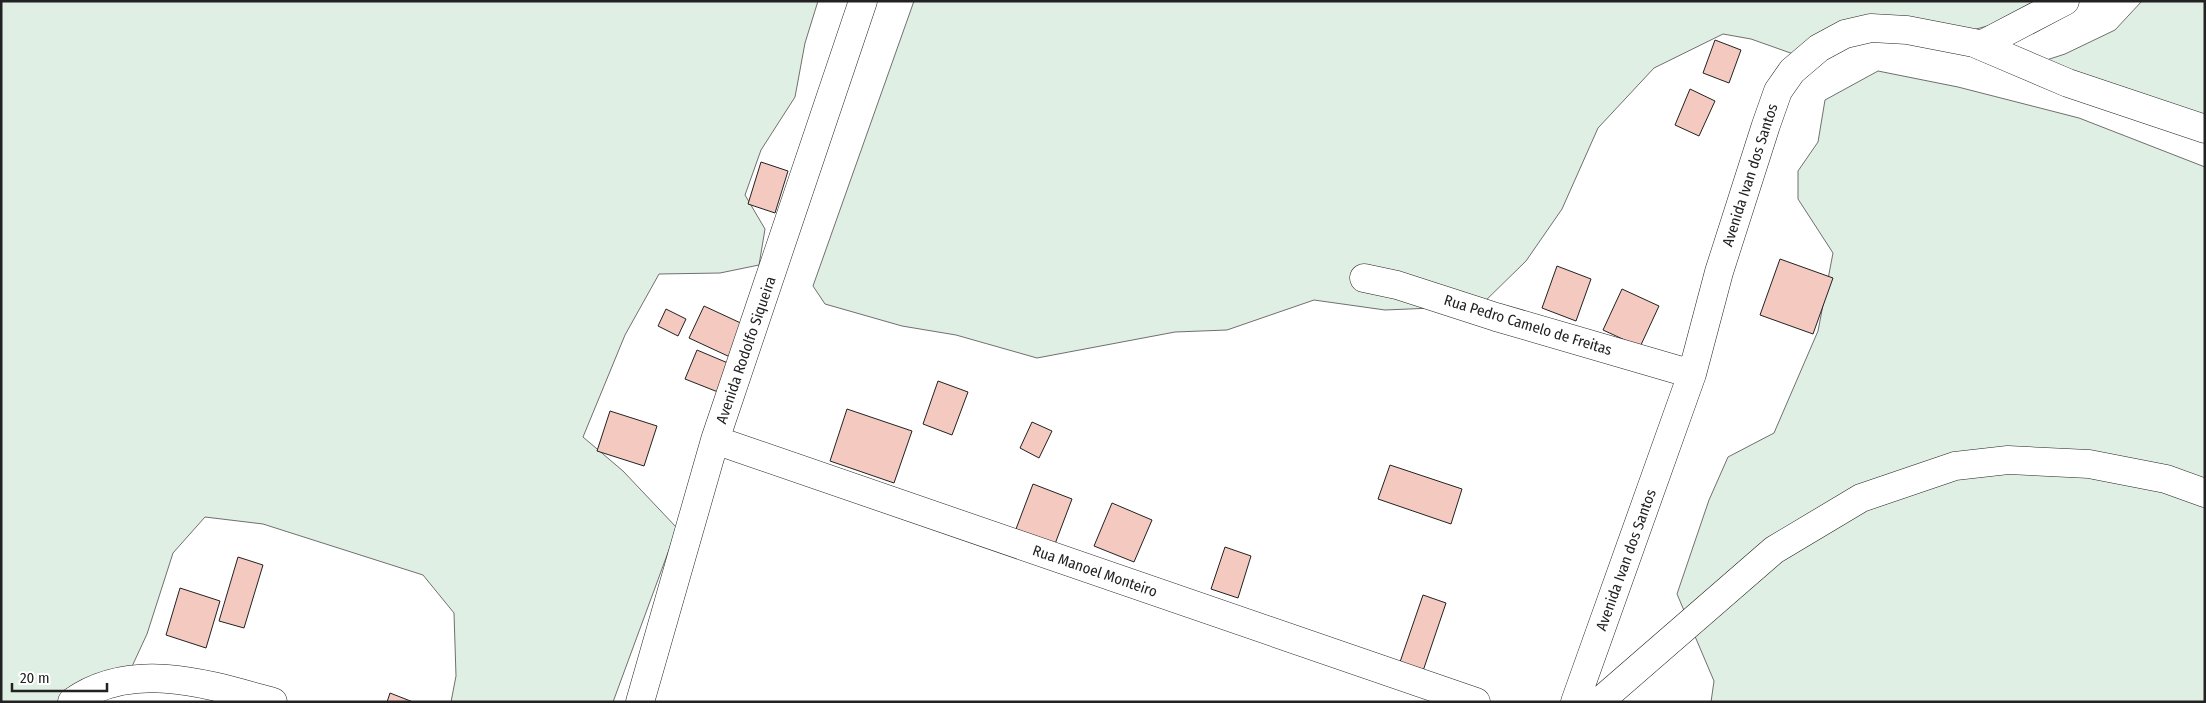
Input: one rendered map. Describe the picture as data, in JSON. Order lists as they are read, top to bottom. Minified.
{"streets":{"street":["Avenida Ivan dos Santos","Rua Pedro Camelo de Freitas","Avenida Rodolfo Siqueira","Rua Manoel Monteiro"]},"crossings":[["Avenida Ivan dos Santos","Rua Pedro Camelo de Freitas"],["Avenida Rodolfo Siqueira","Rua Manoel Monteiro"]],"scale_bar":"20 m"}
